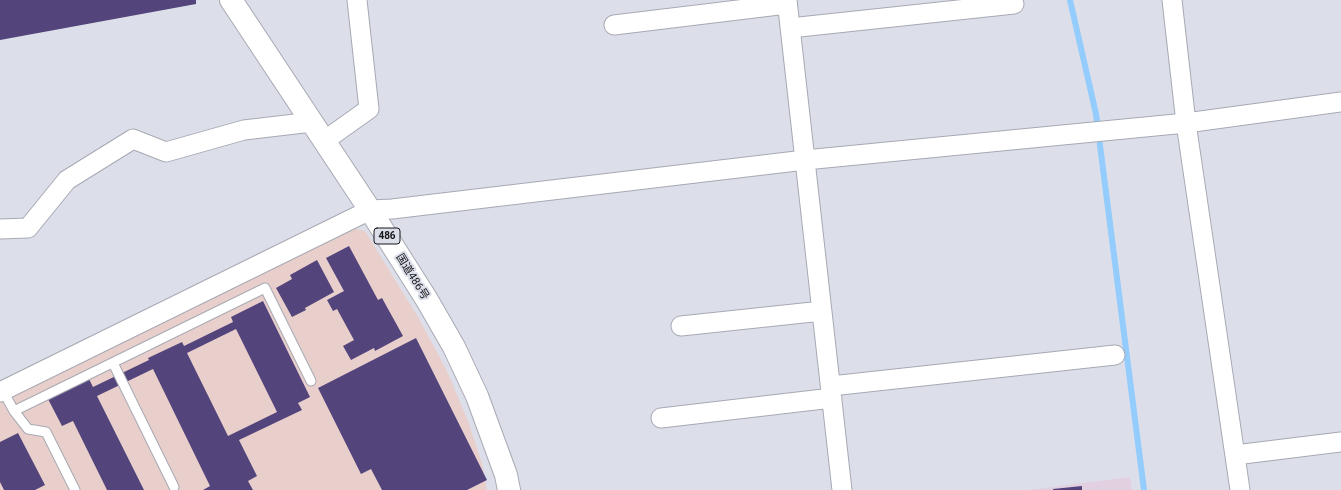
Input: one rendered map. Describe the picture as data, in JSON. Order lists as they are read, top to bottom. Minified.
{"streets":{"highway":["486","国道486号"]}}
